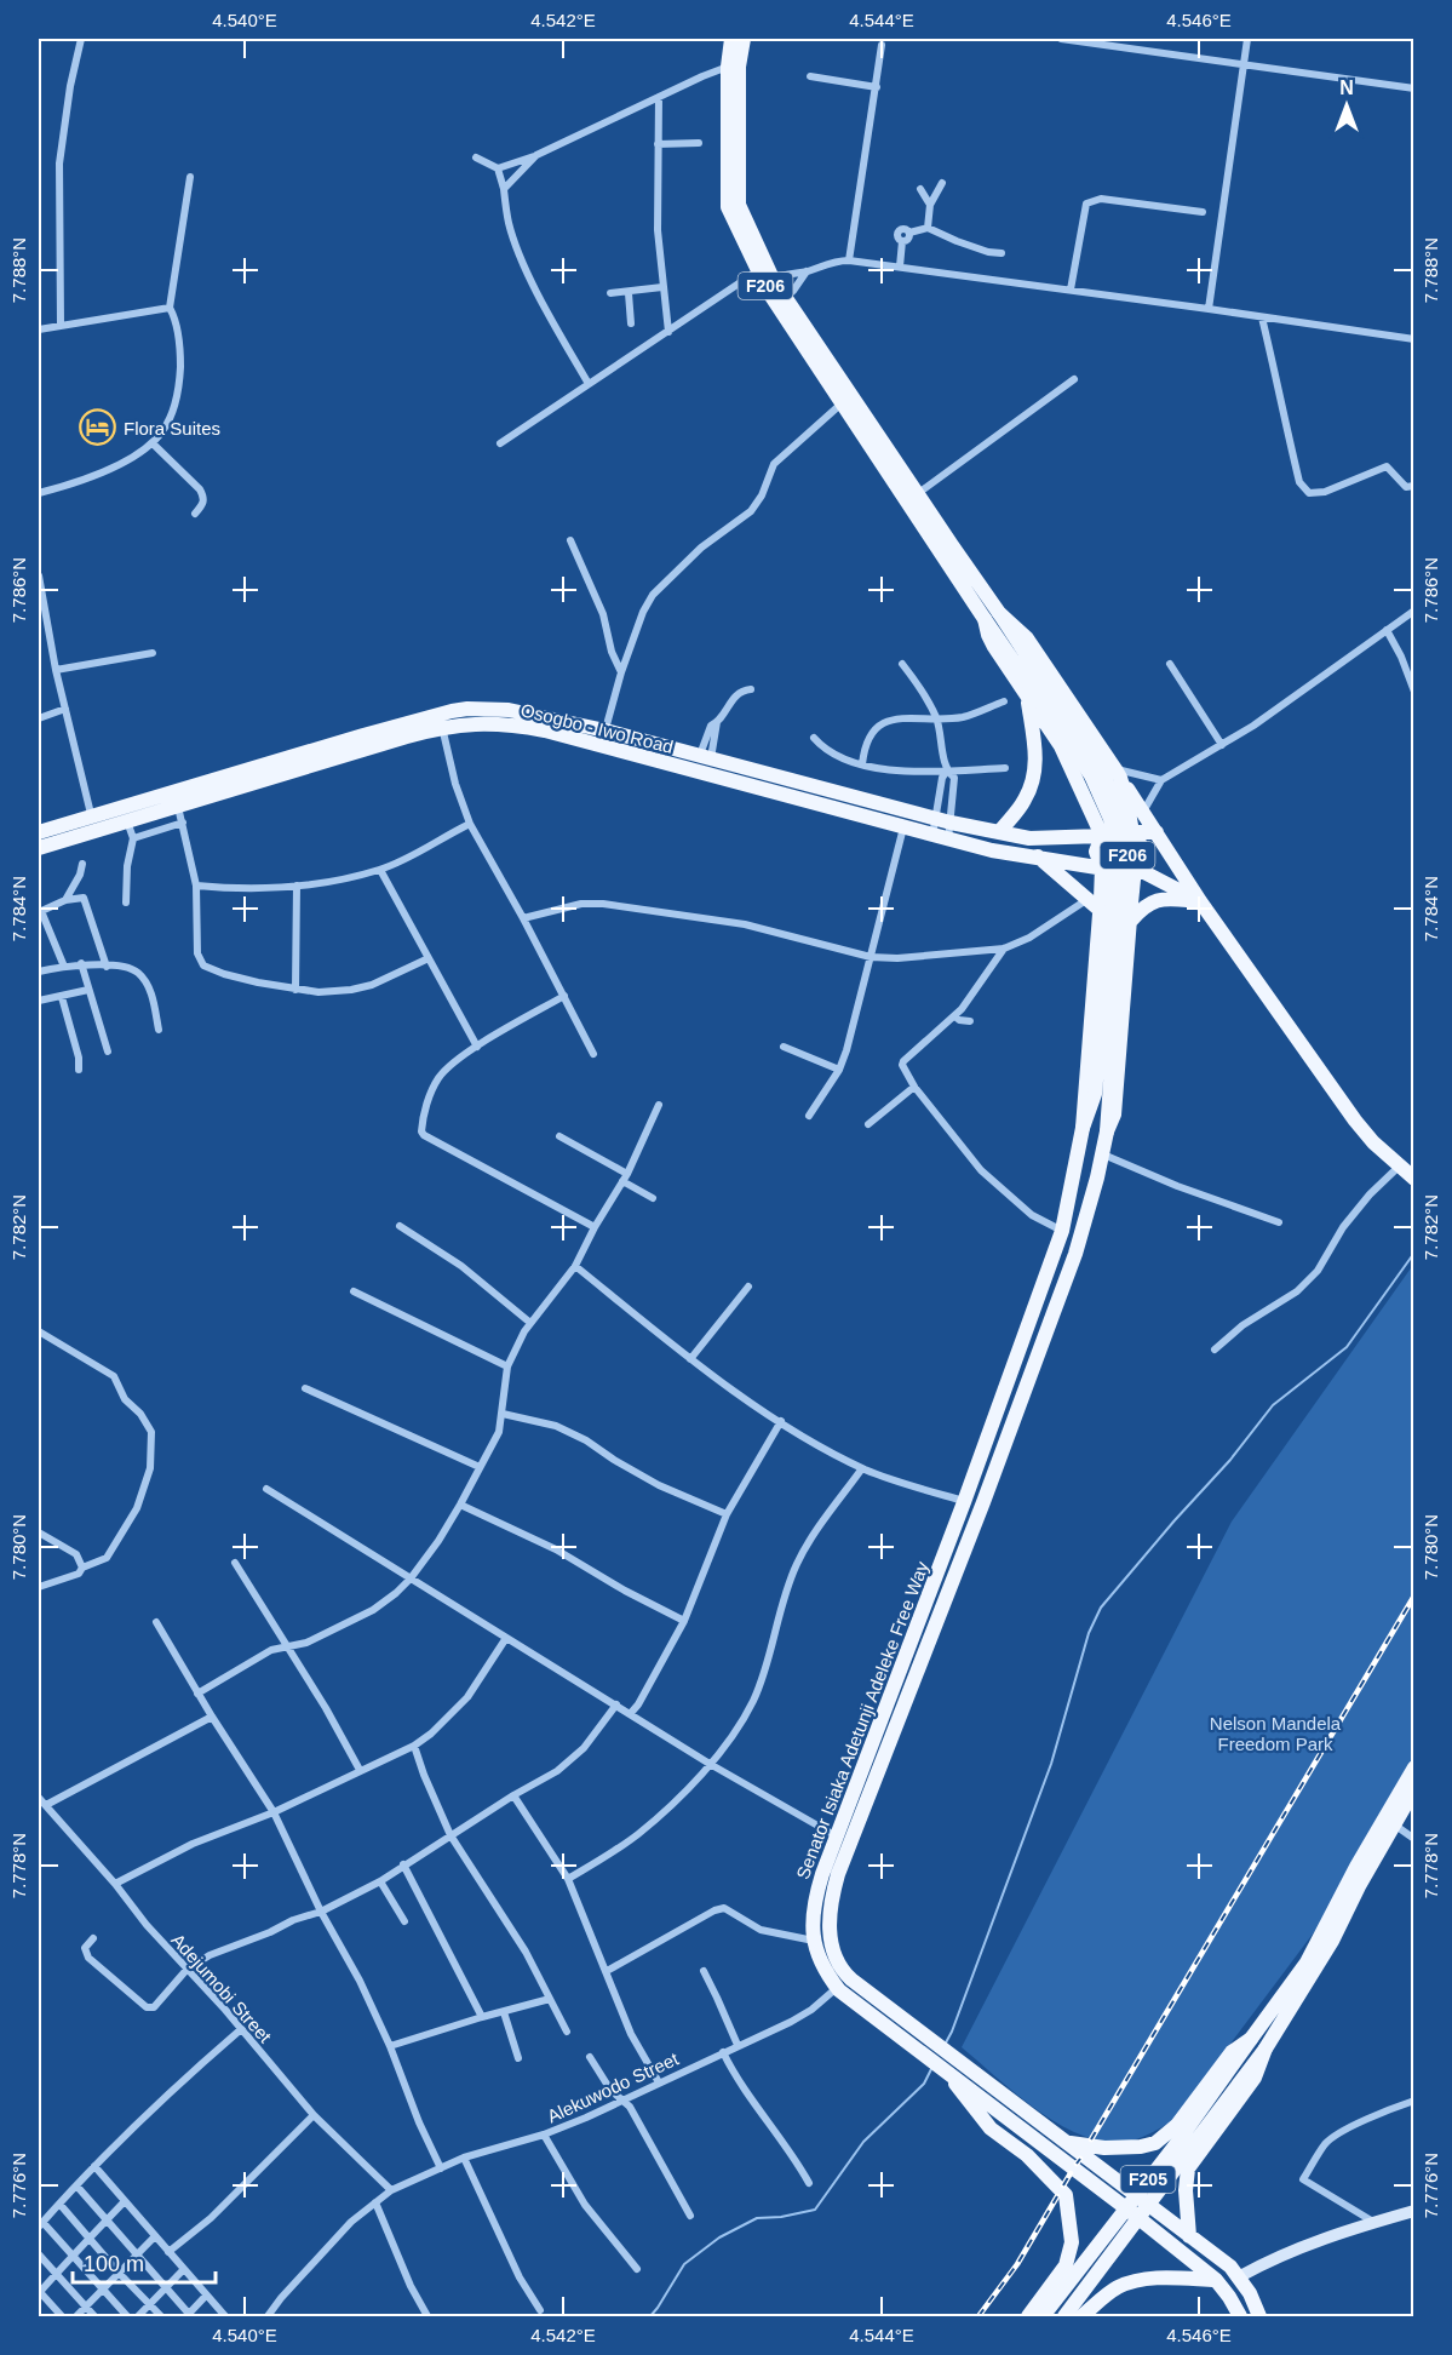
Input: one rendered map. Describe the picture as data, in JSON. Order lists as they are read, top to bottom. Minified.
{"streets":{"main road":["F206","Osogbo - Iwo Road","Senator Isiaka Adetunji Adeleke Free Way","F205"],"street":["Adejumobi Street","Alekuwodo Street"]},"crossings":[["F206","Senator Isiaka Adetunji Adeleke Free Way"],["Senator Isiaka Adetunji Adeleke Free Way","Alekuwodo Street"],["Adejumobi Street","Alekuwodo Street"]],"parks":["Nelson Mandela Freedom Park"],"places":{"hotel":["Flora Suites"]},"scale_bar":"100 m","north":"top","coordinates":["4.540°E","4.542°E","4.544°E","4.546°E","7.788°N","7.786°N","7.784°N","7.782°N","7.780°N","7.778°N","7.776°N"]}
